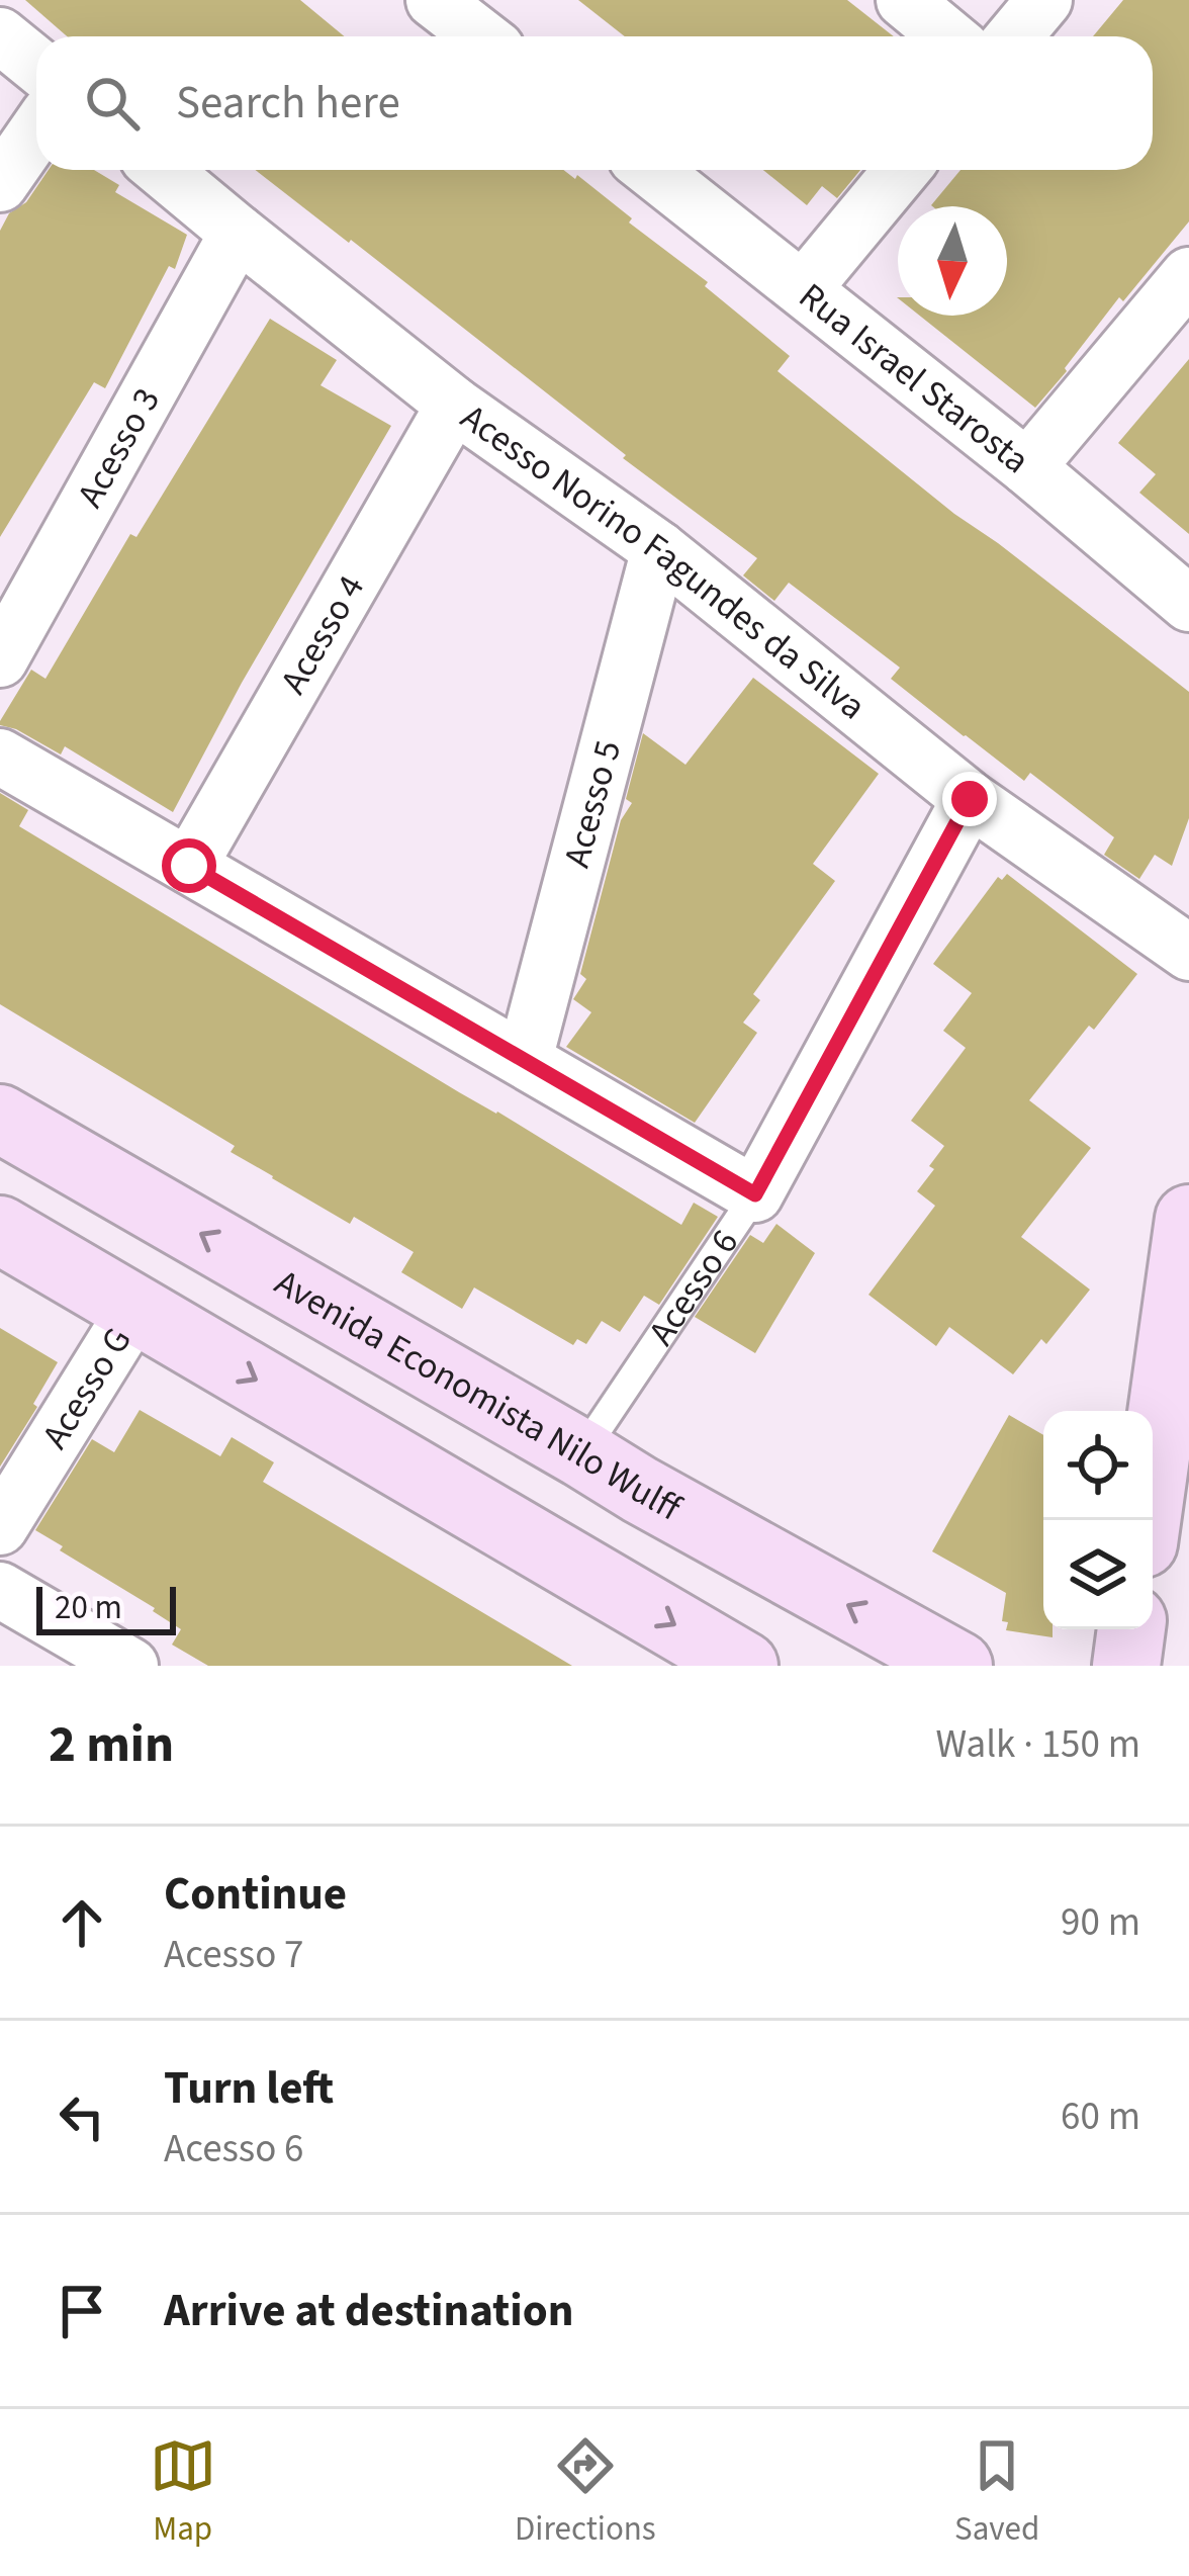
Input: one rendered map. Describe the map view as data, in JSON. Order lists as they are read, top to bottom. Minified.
{"streets":{"street":["Rua Israel Starosta","Acesso 3","Acesso Norino Fagundes da Silva","Acesso 4","Acesso 5","Acesso 6","Acesso G","Avenida Economista Nilo Wulff"]},"crossings":[["Acesso 3","Acesso Norino Fagundes da Silva"],["Acesso Norino Fagundes da Silva","Acesso 4"],["Acesso Norino Fagundes da Silva","Acesso 5"],["Acesso Norino Fagundes da Silva","Acesso 6"],["Acesso 6","Avenida Economista Nilo Wulff"]],"scale_bar":"20 m","north":"bottom","page":{"search":"Search here","scale":"20 m","heading":["2 min","Walk · 150 m"],"list":[["Continue","Acesso 7","90 m"],["Turn left","Acesso 6","60 m"],"Arrive at destination"],"nav":["Map","Directions","Saved"]}}
